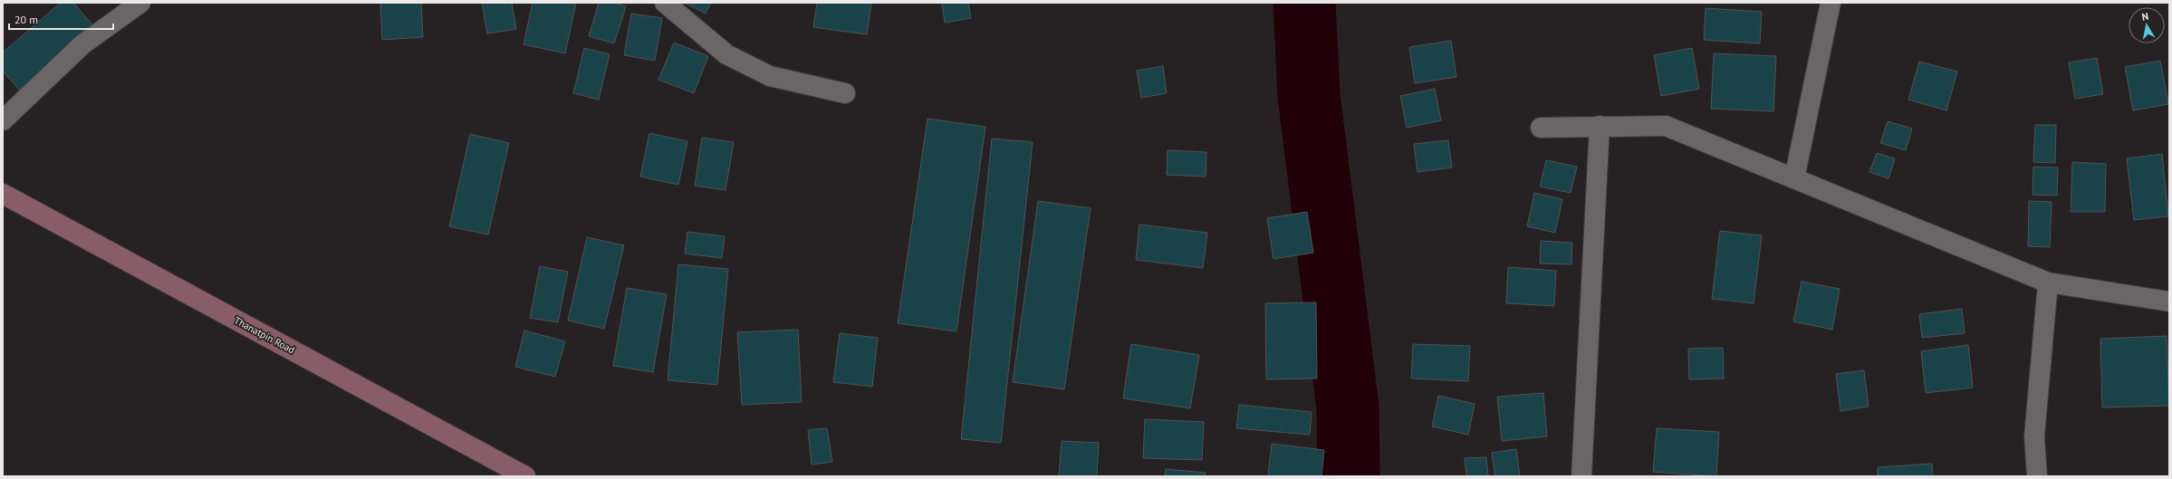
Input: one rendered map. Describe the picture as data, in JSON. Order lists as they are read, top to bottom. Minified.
{"streets":{"main road":["Thanatpin Road"]},"scale_bar":"20 m","north":"top"}
